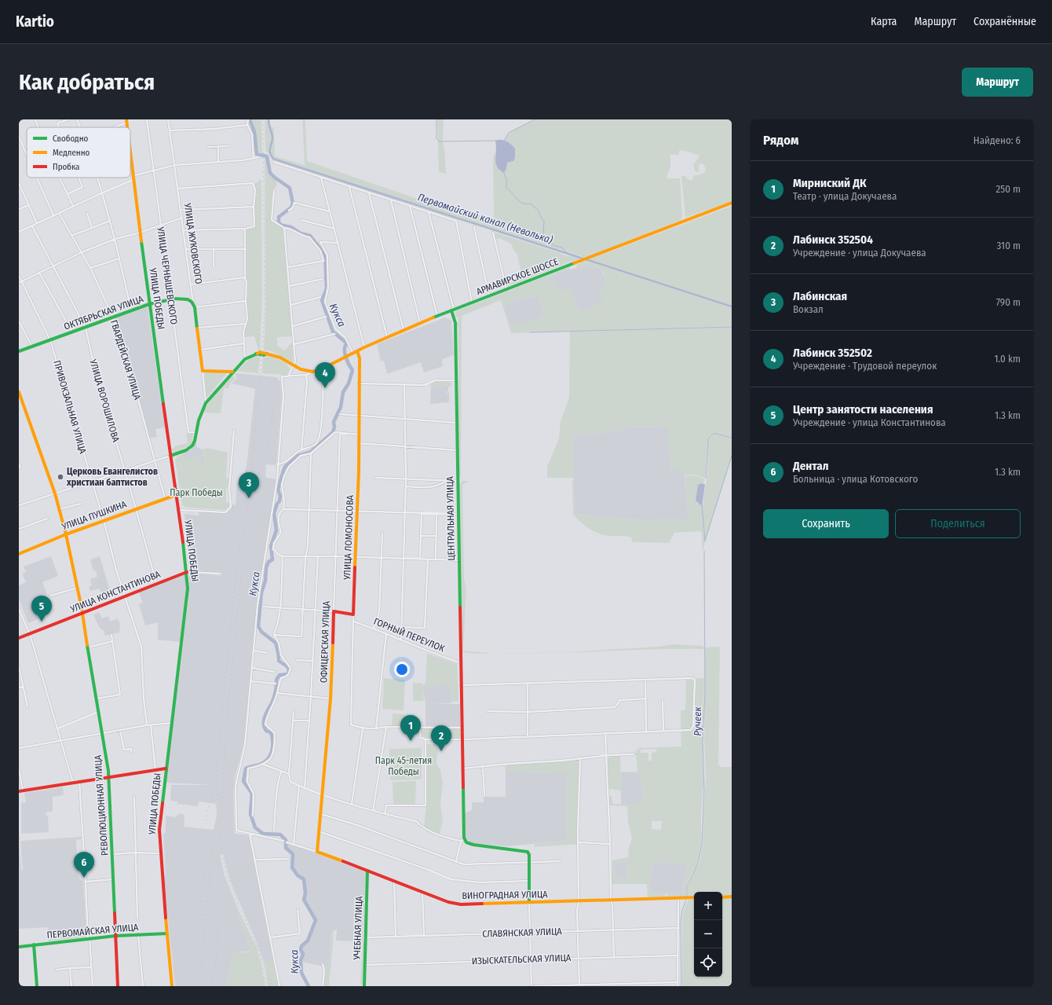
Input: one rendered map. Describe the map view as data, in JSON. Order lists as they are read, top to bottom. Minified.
{"streets":{"street":["УЛИЦА ЖУКОВСКОГО","УЛИЦА ЧЕРНЫШЕВСКОГО","АРМАВИРСКОЕ ШОССЕ","УЛИЦА ПОБЕДЫ","ОКТЯБРЬСКАЯ УЛИЦА","ГВАРДЕЙСКАЯ УЛИЦА","УЛИЦА ВОРОШИЛОВА","ПРИВОКЗАЛЬНАЯ УЛИЦА","УЛИЦА ПУШКИНА","ЦЕНТРАЛЬНАЯ УЛИЦА","УЛИЦА ЛОМОНОСОВА","УЛИЦА КОНСТАНТИНОВА","ГОРНЫЙ ПЕРЕУЛОК","ОФИЦЕРСКАЯ УЛИЦА","РЕВОЛЮЦИОННАЯ УЛИЦА","ВИНОГРАДНАЯ УЛИЦА","УЧЕБНАЯ УЛИЦА","ПЕРВОМАЙСКАЯ УЛИЦА","СЛАВЯНСКАЯ УЛИЦА","ИЗЫСКАТЕЛЬСКАЯ УЛИЦА"]},"crossings":[["УЛИЦА ЖУКОВСКОГО","ОКТЯБРЬСКАЯ УЛИЦА"],["УЛИЦА ЧЕРНЫШЕВСКОГО","ОКТЯБРЬСКАЯ УЛИЦА"],["АРМАВИРСКОЕ ШОССЕ","ЦЕНТРАЛЬНАЯ УЛИЦА"],["АРМАВИРСКОЕ ШОССЕ","УЛИЦА ЛОМОНОСОВА"],["УЛИЦА ПОБЕДЫ","ОКТЯБРЬСКАЯ УЛИЦА"],["УЛИЦА ПОБЕДЫ","УЛИЦА ПУШКИНА"],["УЛИЦА ПОБЕДЫ","УЛИЦА КОНСТАНТИНОВА"],["УЛИЦА ПОБЕДЫ","ПЕРВОМАЙСКАЯ УЛИЦА"],["ОКТЯБРЬСКАЯ УЛИЦА","ГВАРДЕЙСКАЯ УЛИЦА"],["ОКТЯБРЬСКАЯ УЛИЦА","УЛИЦА ВОРОШИЛОВА"],["ОКТЯБРЬСКАЯ УЛИЦА","ПРИВОКЗАЛЬНАЯ УЛИЦА"],["ГВАРДЕЙСКАЯ УЛИЦА","УЛИЦА ПУШКИНА"],["УЛИЦА ВОРОШИЛОВА","УЛИЦА ПУШКИНА"],["УЛИЦА ВОРОШИЛОВА","УЛИЦА КОНСТАНТИНОВА"],["ПРИВОКЗАЛЬНАЯ УЛИЦА","УЛИЦА ПУШКИНА"],["ПРИВОКЗАЛЬНАЯ УЛИЦА","УЛИЦА КОНСТАНТИНОВА"],["УЛИЦА ПУШКИНА","РЕВОЛЮЦИОННАЯ УЛИЦА"],["ЦЕНТРАЛЬНАЯ УЛИЦА","ГОРНЫЙ ПЕРЕУЛОК"],["УЛИЦА ЛОМОНОСОВА","ГОРНЫЙ ПЕРЕУЛОК"],["УЛИЦА КОНСТАНТИНОВА","РЕВОЛЮЦИОННАЯ УЛИЦА"],["ОФИЦЕРСКАЯ УЛИЦА","ВИНОГРАДНАЯ УЛИЦА"],["РЕВОЛЮЦИОННАЯ УЛИЦА","ПЕРВОМАЙСКАЯ УЛИЦА"],["ВИНОГРАДНАЯ УЛИЦА","УЧЕБНАЯ УЛИЦА"],["УЧЕБНАЯ УЛИЦА","СЛАВЯНСКАЯ УЛИЦА"],["УЧЕБНАЯ УЛИЦА","ИЗЫСКАТЕЛЬСКАЯ УЛИЦА"]],"water":["Первомайский канал (Неволька)","Кукса","Ручеек"],"parks":["Парк Победы","Парк 45-летия Победы"],"places":["Церковь Евангелистов христиан баптистов"],"legend":["Свободно","Медленно","Пробка"],"page":{"header":"Kartio","nav":["Карта","Маршрут","Сохранённые"],"buttons":["Маршрут",["Сохранить","Поделиться"]],"title":"Как добраться","heading":["Рядом","Найдено: 6"],"list":[{"mark":"1","name":"Мирниский ДК","note":"Театр · улица Докучаева","value":"250 m"},{"mark":"2","name":"Лабинск 352504","note":"Учреждение · улица Докучаева","value":"310 m"},{"mark":"3","name":"Лабинская","note":"Вокзал","value":"790 m"},{"mark":"4","name":"Лабинск 352502","note":"Учреждение · Трудовой переулок","value":"1.0 km"},{"mark":"5","name":"Центр занятости населения","note":"Учреждение · улица Константинова","value":"1.3 km"},{"mark":"6","name":"Дентал","note":"Больница · улица Котовского","value":"1.3 km"}],"pins":["4","3","5","1","2","6"],"map_buttons":["+","−"]}}
